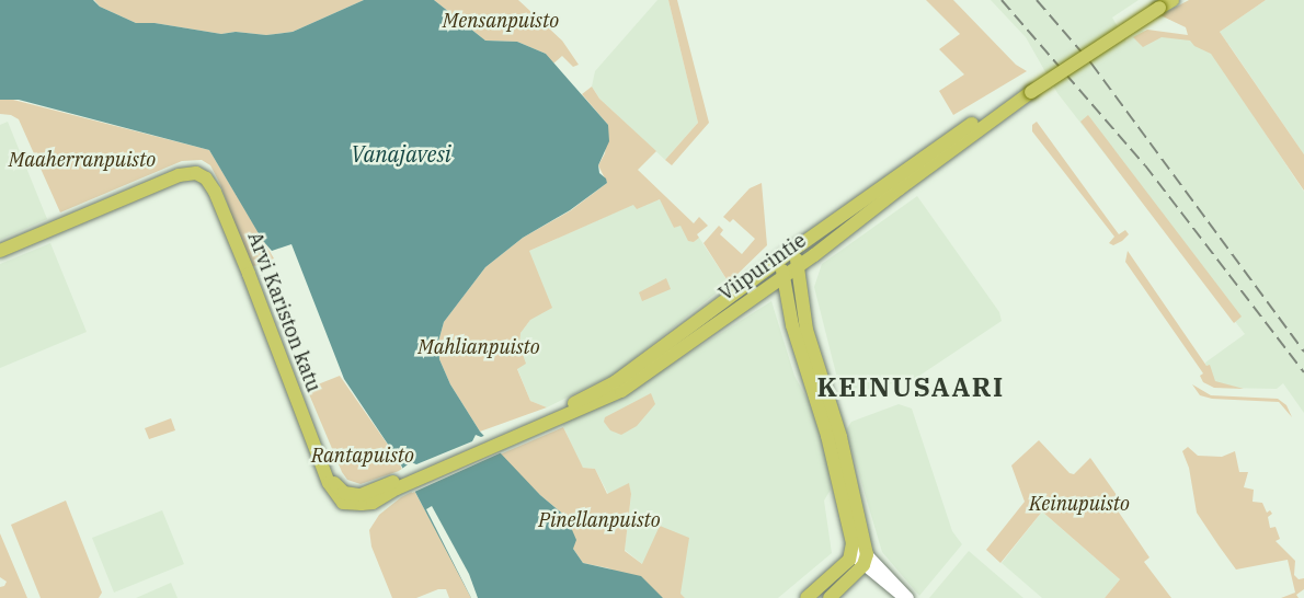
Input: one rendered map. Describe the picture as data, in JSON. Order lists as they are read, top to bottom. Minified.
{"streets":{"main road":["Viipurintie","Arvi Kariston katu"]},"crossings":[["Viipurintie","Arvi Kariston katu"]],"districts":["KEINUSAARI"],"water":["Vanajavesi"],"parks":["Mensanpuisto","Maaherranpuisto","Mahlianpuisto","Rantapuisto","Keinupuisto","Pinellanpuisto"]}
